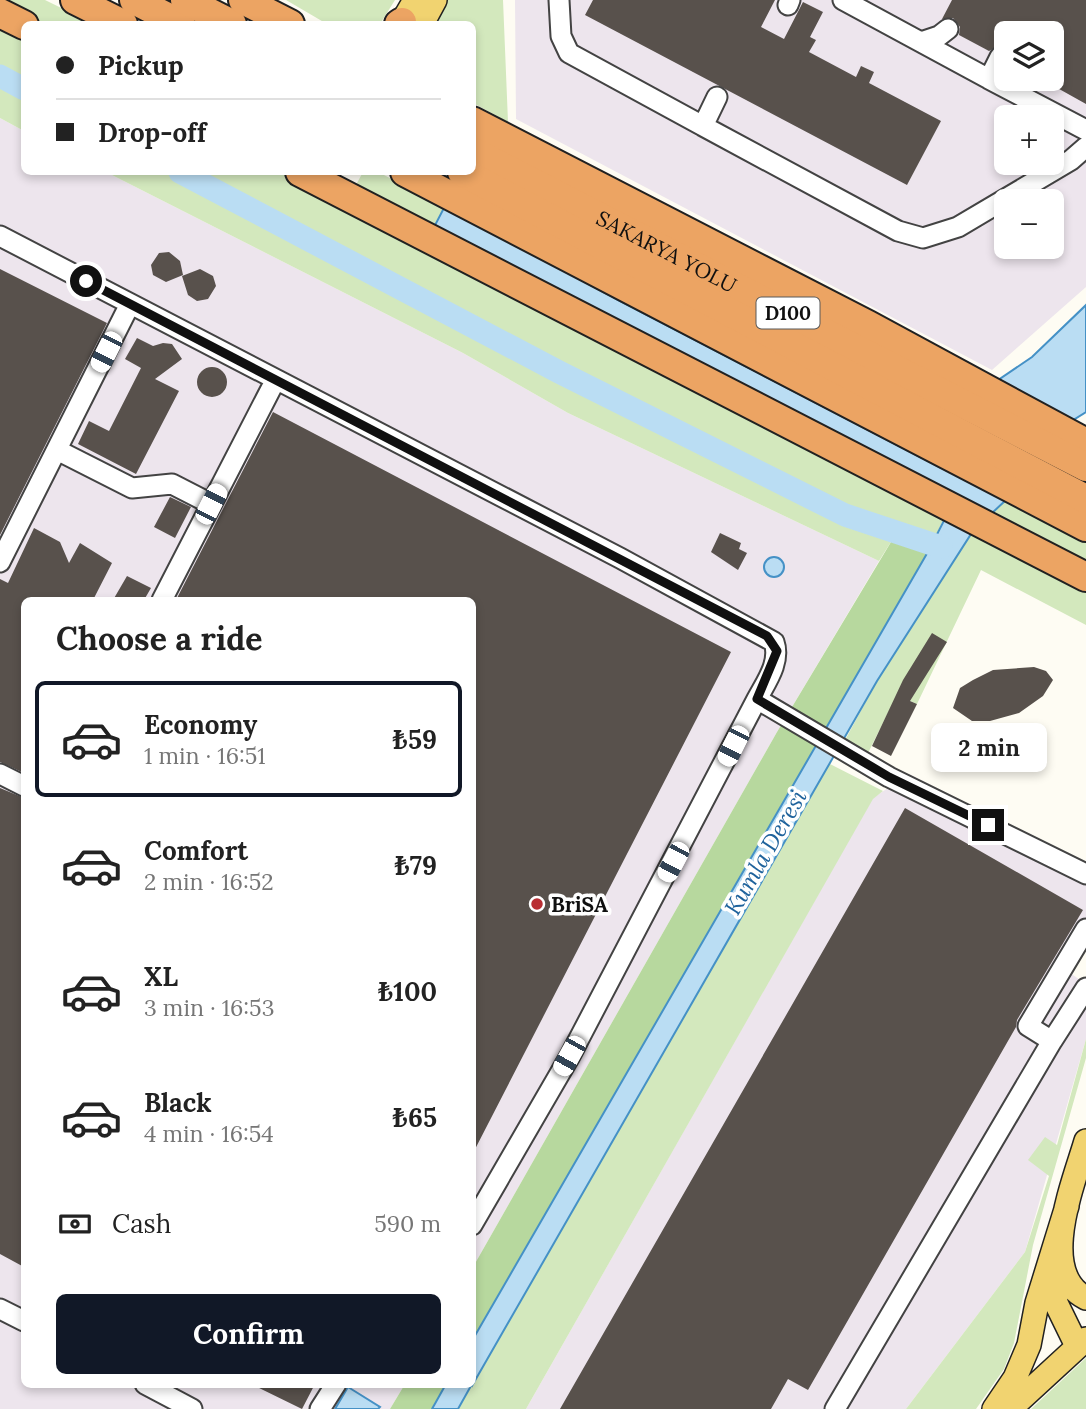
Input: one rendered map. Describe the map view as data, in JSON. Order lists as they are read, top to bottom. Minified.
{"streets":{"highway":["SAKARYA YOLU","D100"]},"crossings":[["SAKARYA YOLU","D100"]],"water":["Kumla Deresi"],"places":["BriSA"],"page":{"map_buttons":["+","−"],"banner":["Pickup","Drop-off"],"heading":"Choose a ride","list":[{"name":"Economy","note":"1 min · 16:51","value":"₺59"},{"name":"Comfort","note":"2 min · 16:52","value":"₺79"},{"name":"XL","note":"3 min · 16:53","value":"₺100"},{"name":"Black","note":"4 min · 16:54","value":"₺65"}],"bubble":"2 min","pay":["Cash","590 m"],"buttons":"Confirm"}}
